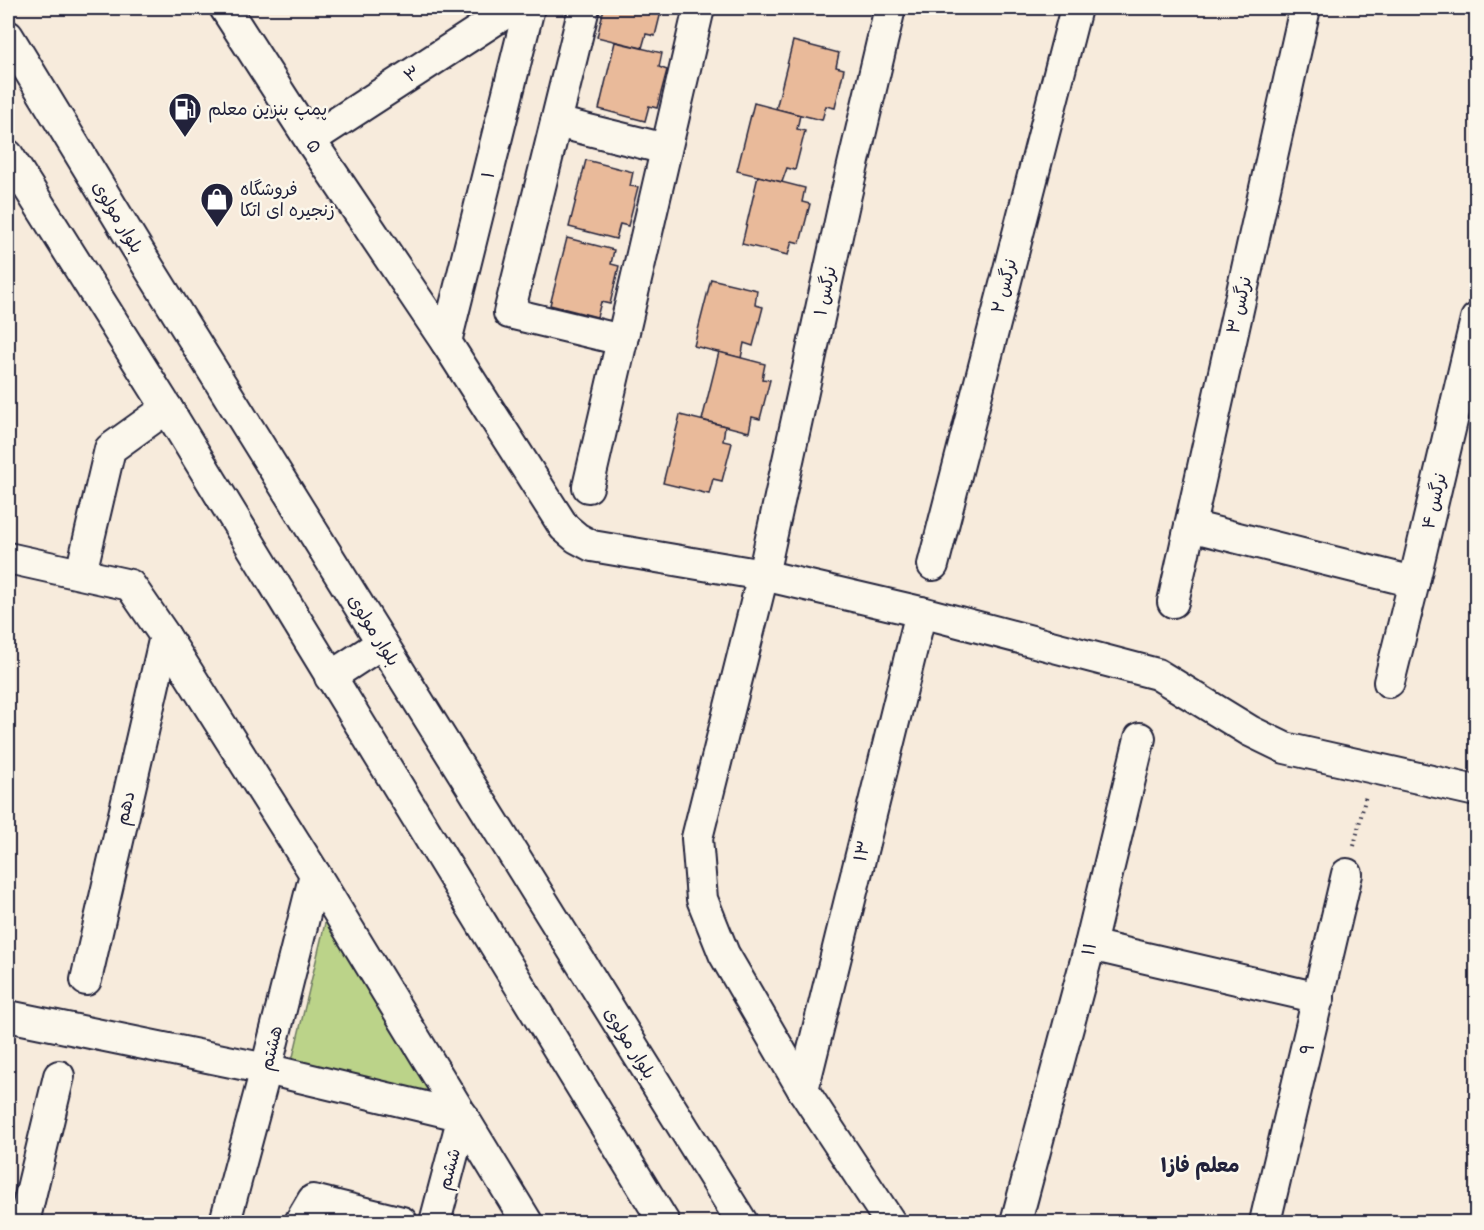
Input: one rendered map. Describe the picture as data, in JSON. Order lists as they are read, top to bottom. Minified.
{"streets":{"street":["۳","۵","۱","بلوار مولوی","نرگس ۲","نرگس ۱","نرگس ۳","نرگس ۴","دهم","۱۳","۱۱","هشتم","۹","ششم"]},"crossings":[["۳","۵"],["۵","۱"],["۵","نرگس ۱"],["۵","۱۳"],["نرگس ۱","۱۳"]],"districts":["معلم فاز۱"],"places":{"fuel station":["پمپ بنزین معلم"],"shop":["فروشگاه زنجیره ای اتکا"]}}
